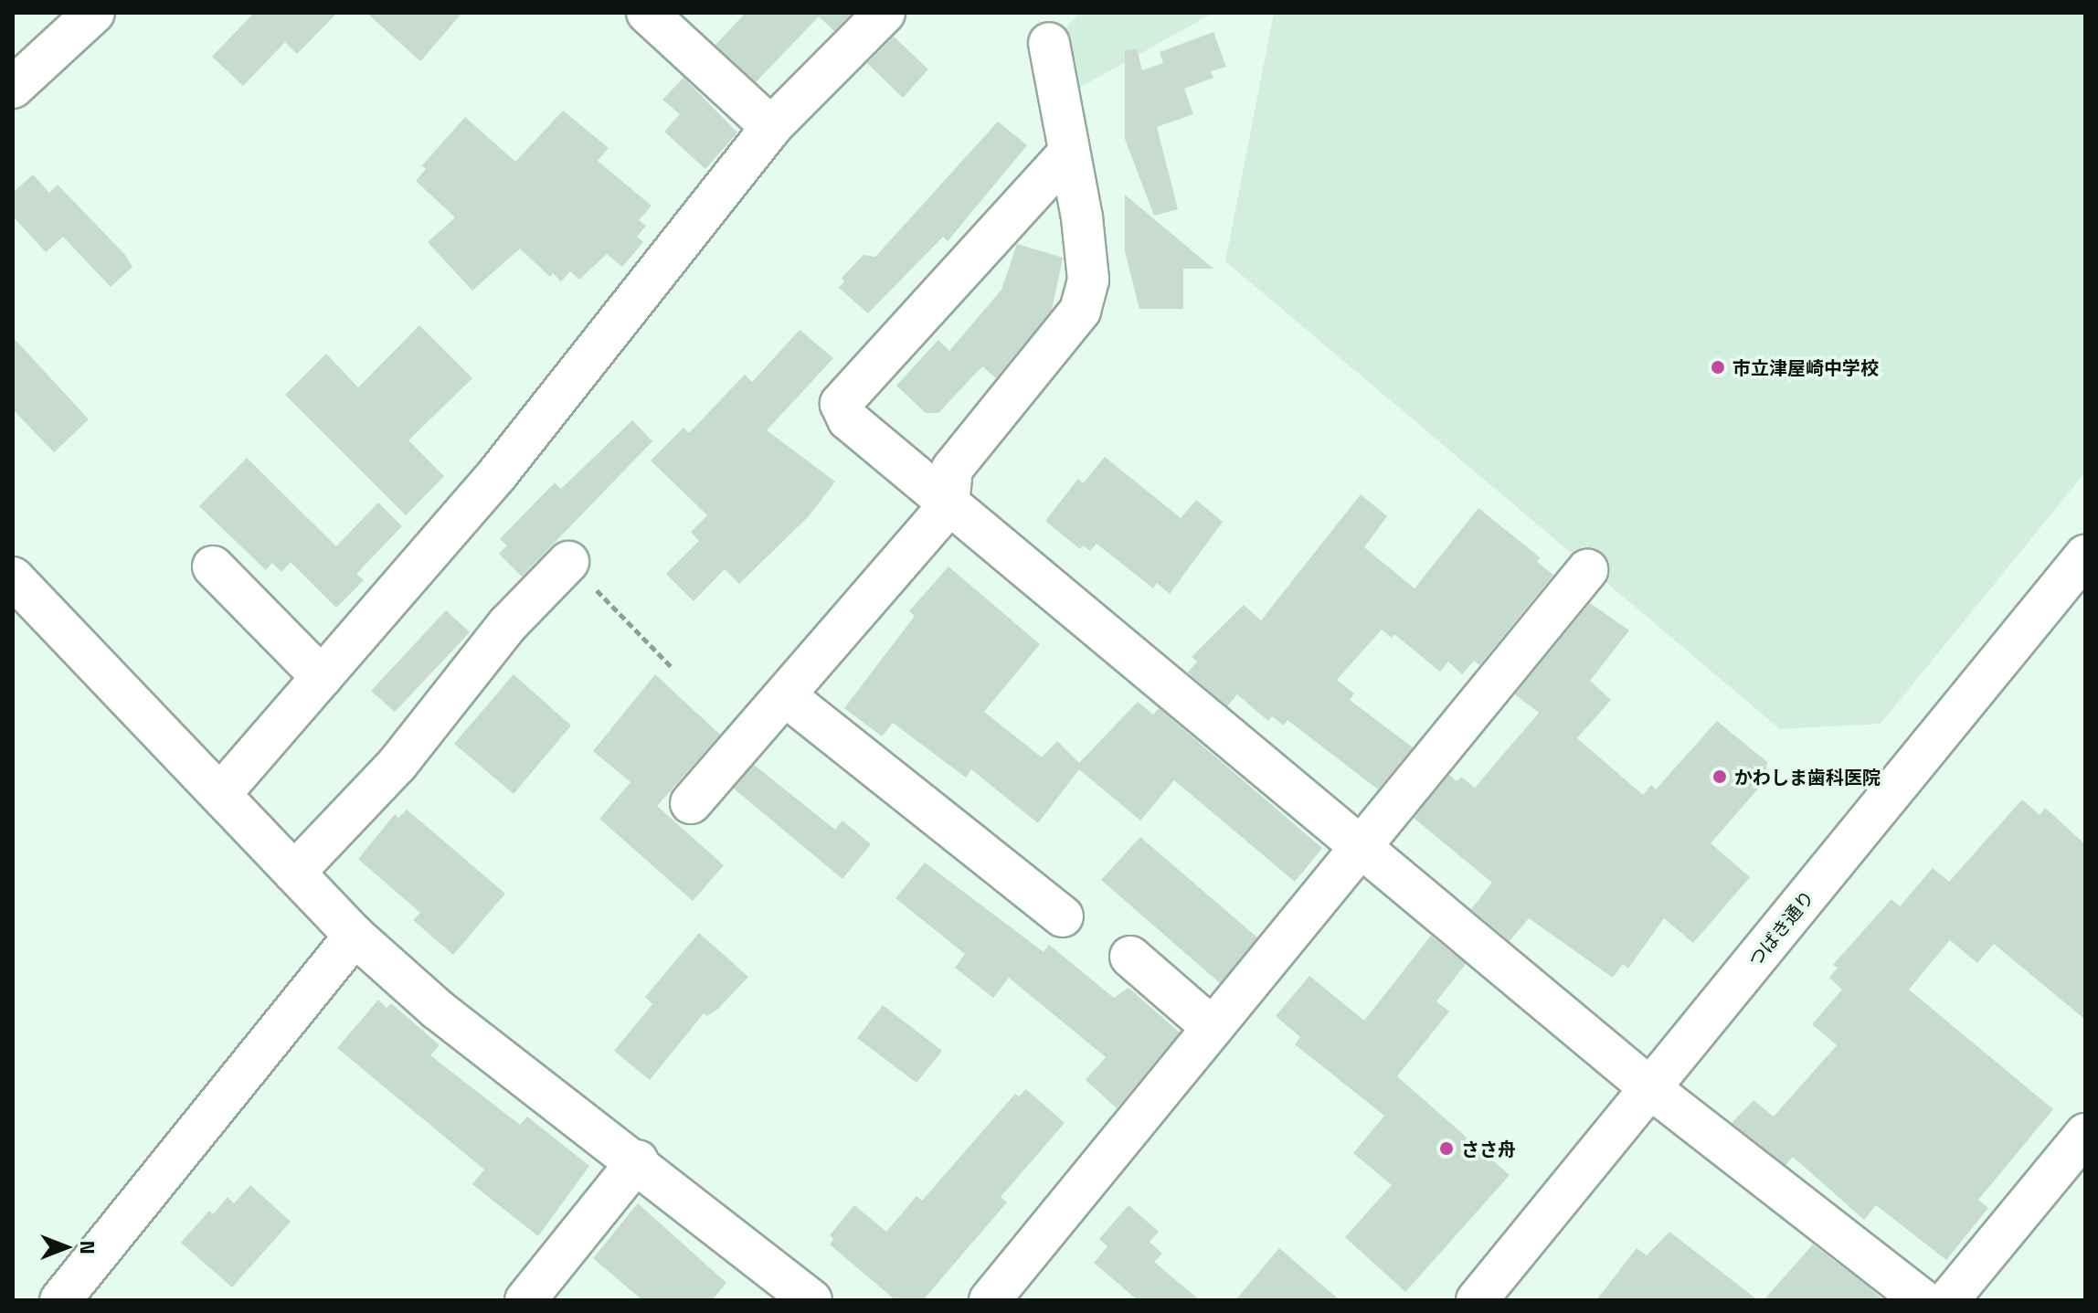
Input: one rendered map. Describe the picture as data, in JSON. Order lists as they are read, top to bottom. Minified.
{"streets":{"street":["つばき通り"]},"places":["市立津屋崎中学校","かわしま歯科医院","ささ舟"],"north":"right"}
